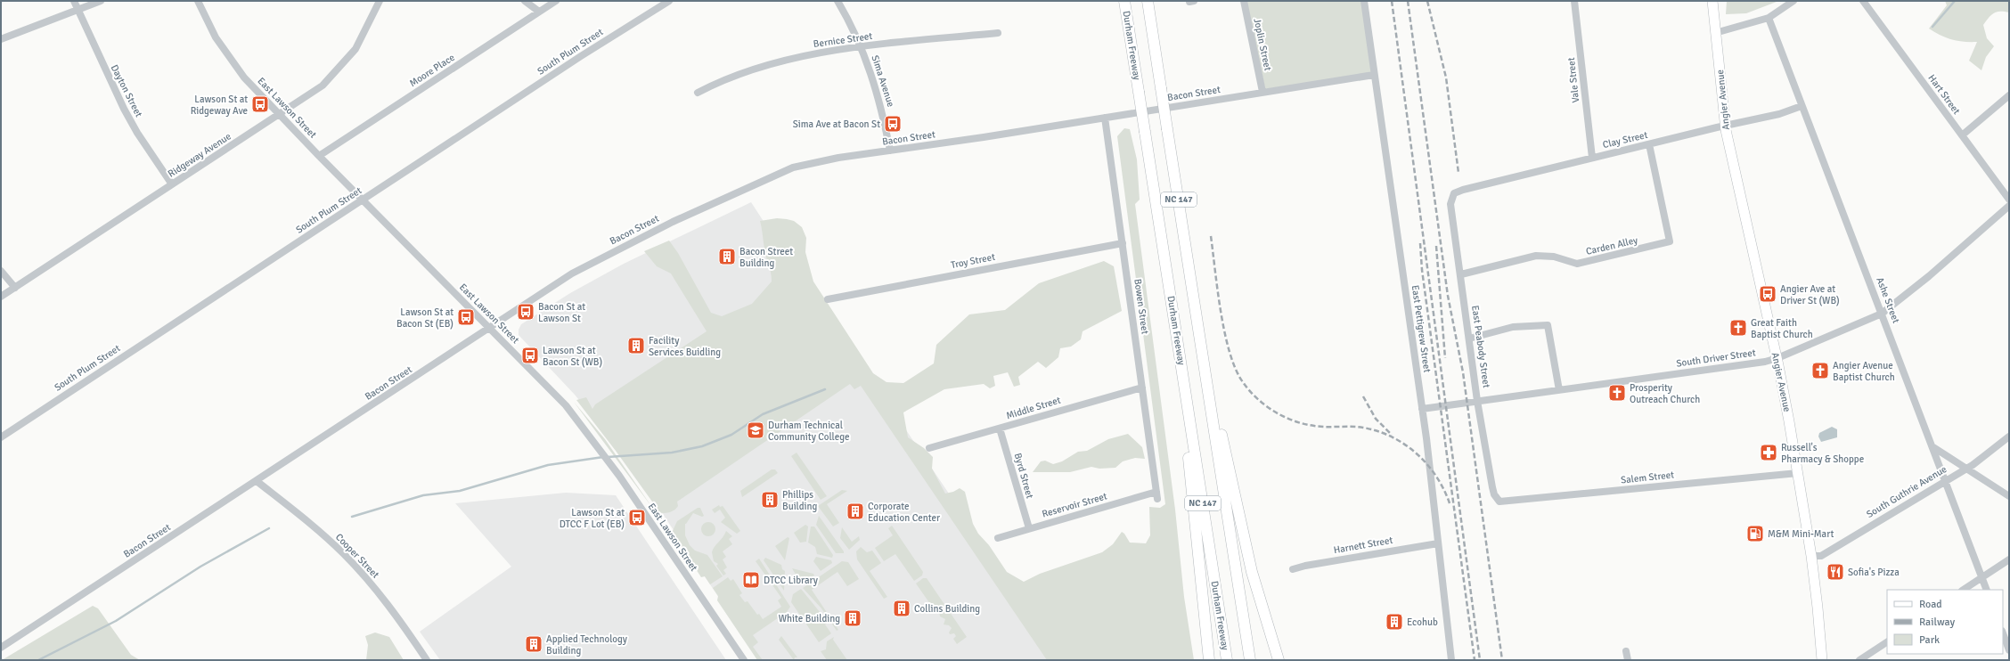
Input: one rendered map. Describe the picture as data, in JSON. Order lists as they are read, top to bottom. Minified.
{"streets":{"highway":["Durham Freeway","NC 147"],"main road":["Angier Avenue"],"street":["Bernice Street","Joplin Street","South Plum Street","Moore Place","Vale Street","Sima Avenue","Dayton Street","Bacon Street","Hart Street","East Lawson Street","Clay Street","Ridgeway Avenue","Carden Alley","Troy Street","Ashe Street","Bowen Street","East Pettigrew Street","East Peabody Street","South Driver Street","Middle Street","Byrd Street","Salem Street","South Guthrie Avenue","Reservoir Street","Harnett Street","Cooper Street"]},"crossings":[["Bernice Street","Sima Avenue"],["Joplin Street","Bacon Street"],["South Plum Street","East Lawson Street"],["Moore Place","East Lawson Street"],["Vale Street","Clay Street"],["Sima Avenue","Bacon Street"],["Dayton Street","Ridgeway Avenue"],["Bacon Street","East Lawson Street"],["Bacon Street","Bowen Street"],["Bacon Street","East Pettigrew Street"],["Bacon Street","Cooper Street"],["Angier Avenue","Clay Street"],["Angier Avenue","South Driver Street"],["Angier Avenue","Salem Street"],["Angier Avenue","South Guthrie Avenue"],["East Lawson Street","Ridgeway Avenue"],["Clay Street","Carden Alley"],["Clay Street","Ashe Street"],["Clay Street","East Peabody Street"],["Carden Alley","East Peabody Street"],["Troy Street","Bowen Street"],["Ashe Street","South Driver Street"],["Ashe Street","South Guthrie Avenue"],["Bowen Street","Middle Street"],["Bowen Street","Reservoir Street"],["East Pettigrew Street","South Driver Street"],["East Pettigrew Street","Harnett Street"],["East Peabody Street","South Driver Street"],["East Peabody Street","Salem Street"],["Middle Street","Byrd Street"],["Byrd Street","Reservoir Street"]],"places":{"bus stop":["Lawson St at Ridgeway Ave","Sima Ave at Bacon St","Angier Ave at Driver St (WB)","Bacon St at Lawson St","Lawson St at Bacon St (EB)","Lawson St at Bacon St (WB)","Lawson St at DTCC F Lot (EB)"],"building":["Bacon Street Building","Facility Services Buidling","Phillips Building","Corporate Education Center","Collins Building","White Building","Ecohub","Applied Technology Building"],"church":["Great Faith Baptist Church","Angier Avenue Baptist Church","Prosperity Outreach Church"],"school or university":["Durham Technical Community College"],"pharmacy":["Russell's Pharmacy & Shoppe"],"fuel station":["M&M Mini-Mart"],"restaurant":["Sofia's Pizza"],"library":["DTCC Library"]},"legend":["Road","Railway","Park"]}
